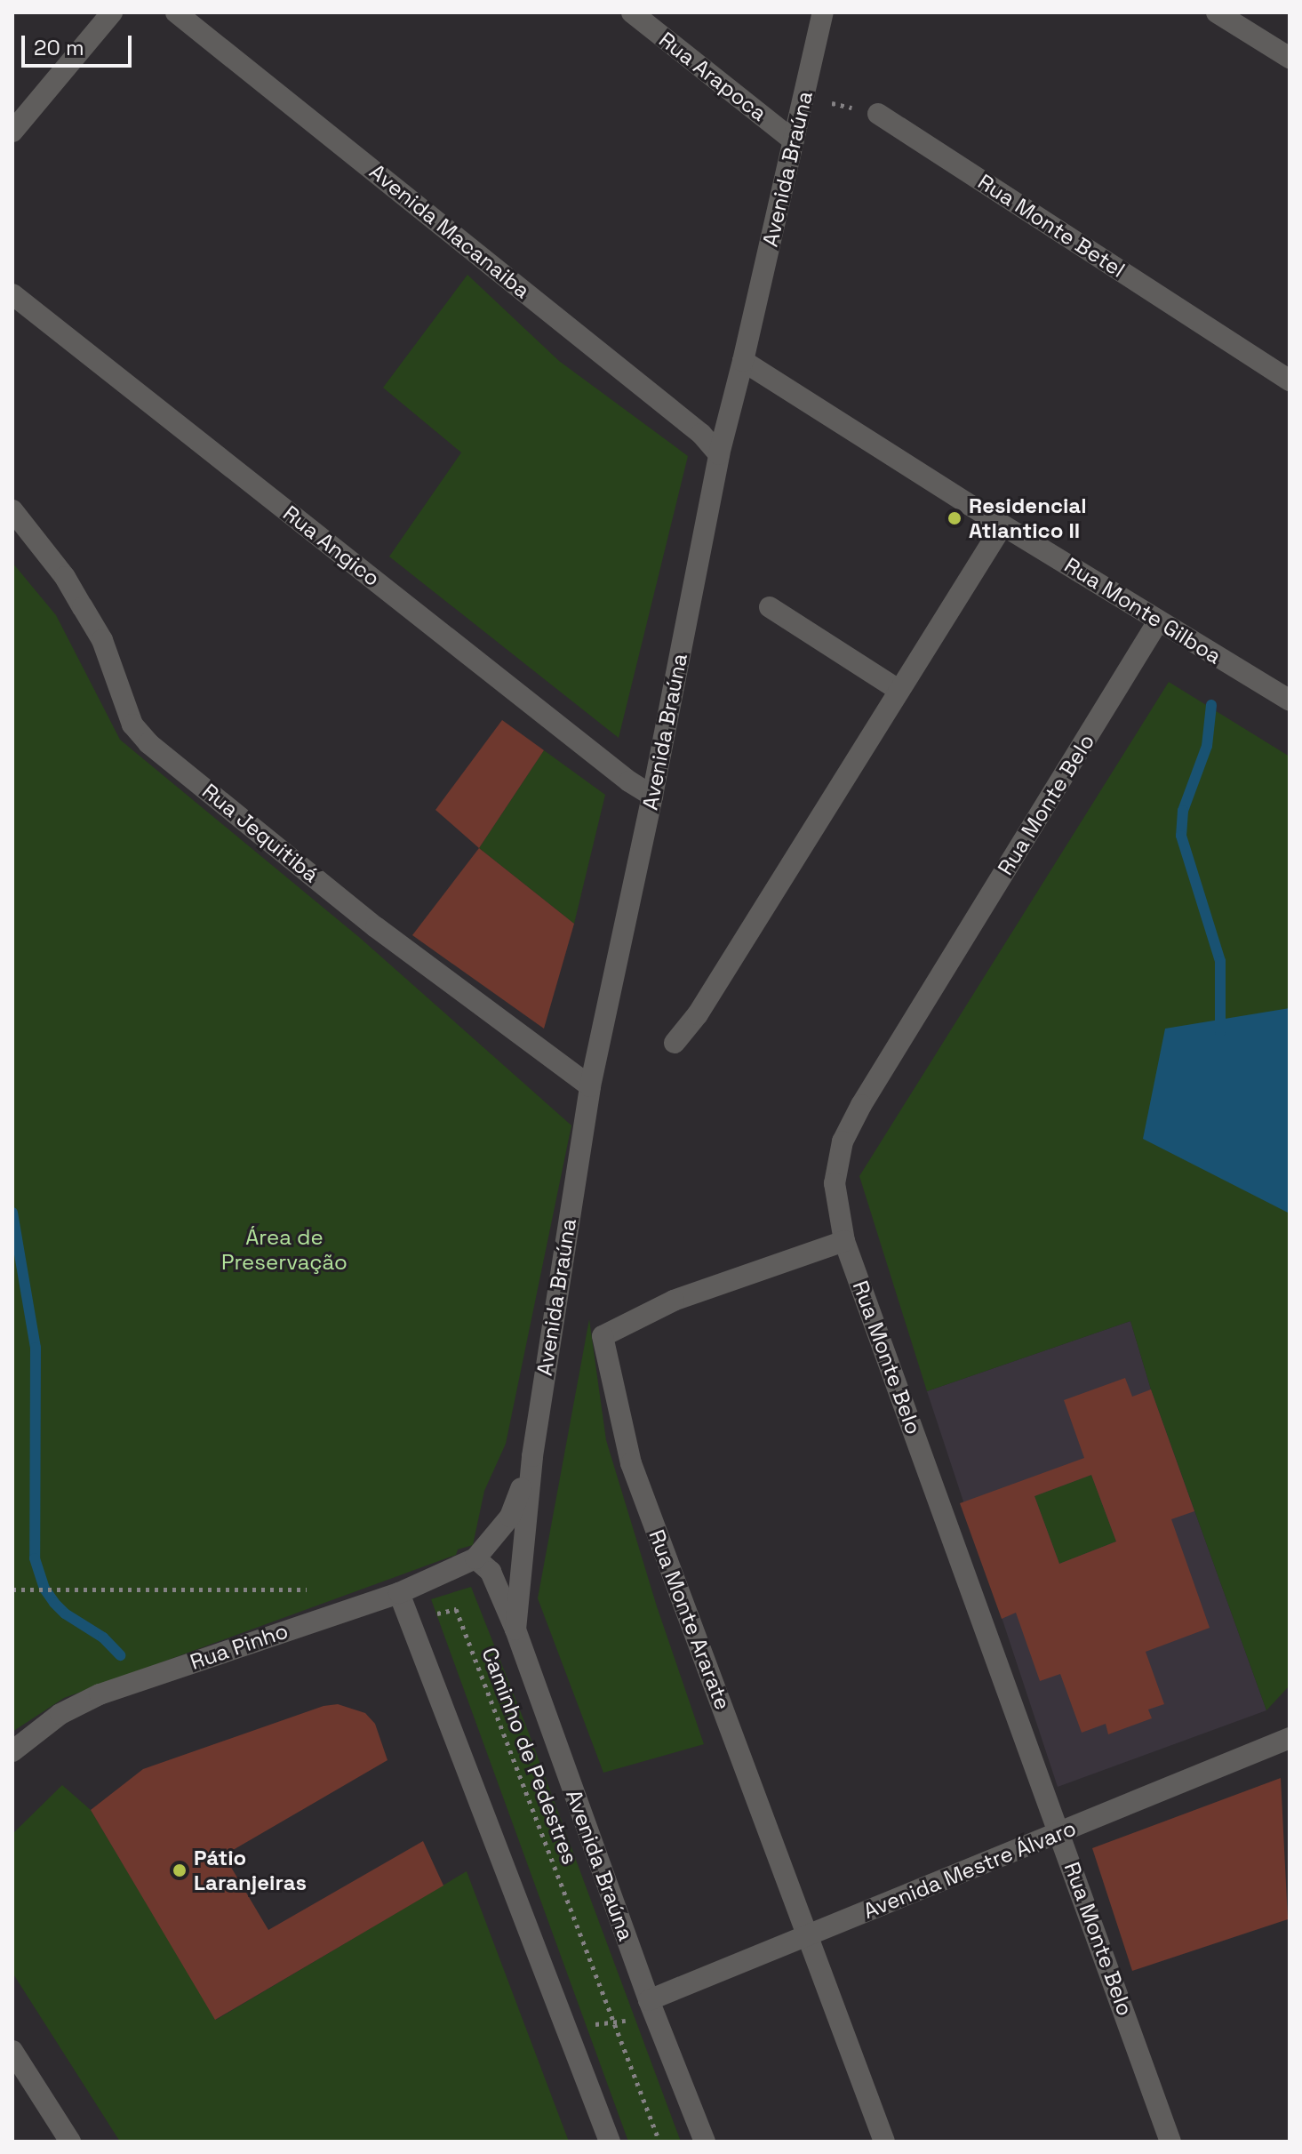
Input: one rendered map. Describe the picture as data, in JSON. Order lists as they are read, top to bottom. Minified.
{"streets":{"street":["Rua Arapoca","Avenida Braúna","Rua Monte Betel","Avenida Macanaiba","Rua Angico","Rua Monte Gilboa","Rua Monte Belo","Rua Jequitibá","Rua Monte Ararate","Rua Pinho","Avenida Mestre Álvaro"],"path":["Caminho de Pedestres"]},"crossings":[["Rua Arapoca","Avenida Braúna"],["Avenida Braúna","Avenida Macanaiba"],["Avenida Braúna","Rua Angico"],["Avenida Braúna","Rua Monte Gilboa"],["Avenida Braúna","Rua Jequitibá"],["Avenida Braúna","Rua Pinho"],["Avenida Braúna","Avenida Mestre Álvaro"],["Rua Monte Gilboa","Rua Monte Belo"],["Rua Monte Belo","Rua Monte Ararate"],["Rua Monte Belo","Avenida Mestre Álvaro"],["Rua Monte Ararate","Avenida Mestre Álvaro"]],"parks":["Área de Preservação"],"places":["Residencial Atlantico II","Pátio Laranjeiras"],"scale_bar":"20 m"}
